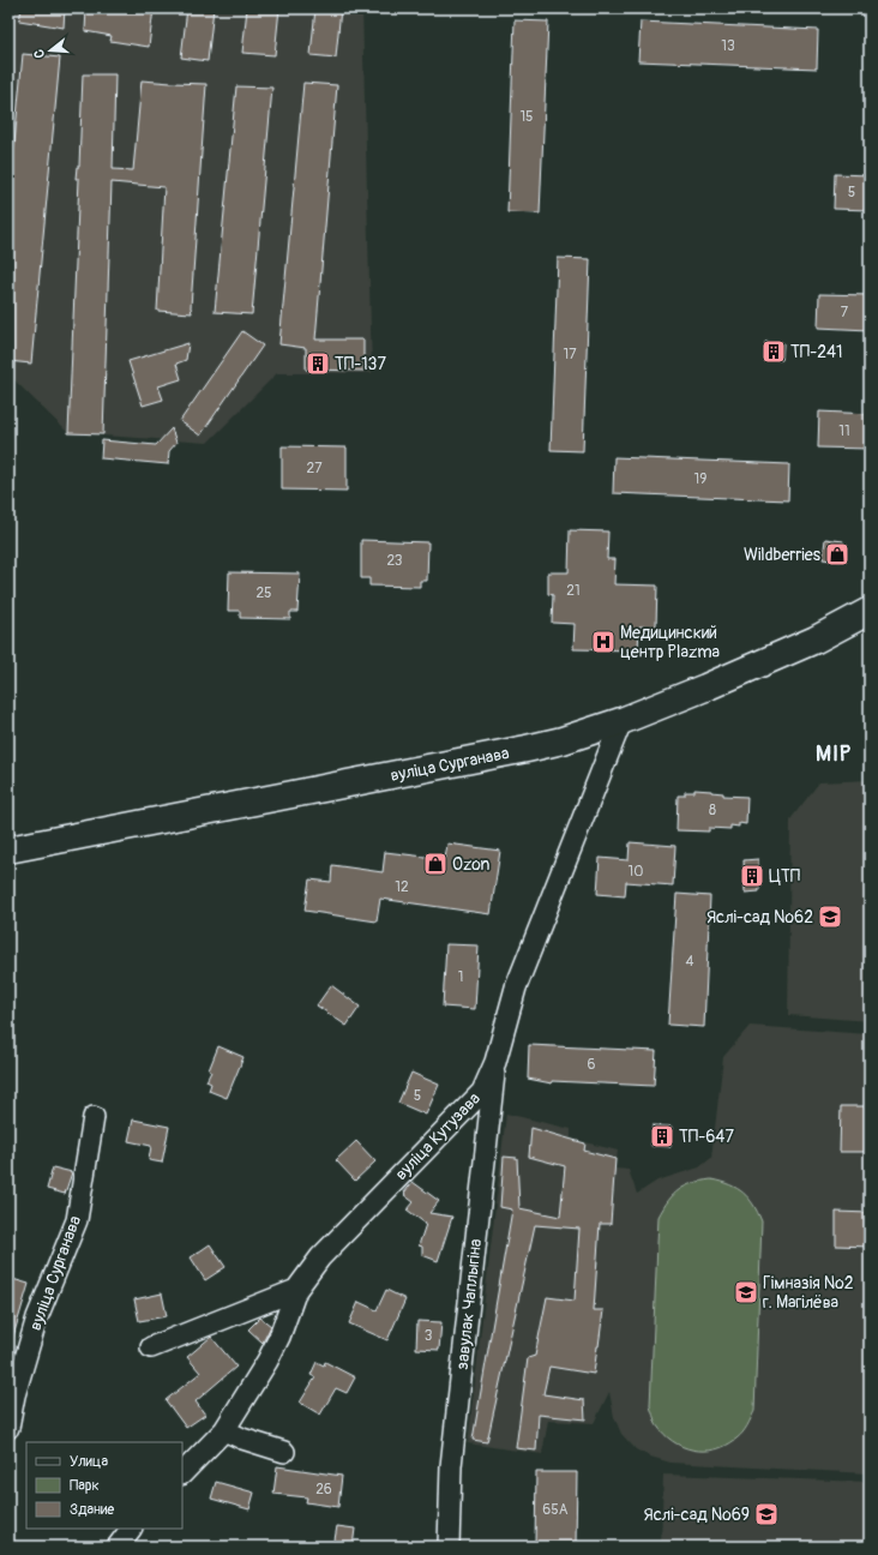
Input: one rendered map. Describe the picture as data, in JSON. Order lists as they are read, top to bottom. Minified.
{"streets":{"main road":["вуліца Сурганава"],"street":["вуліца Кутузава","завулак Чаплыгіна"]},"crossings":[["вуліца Сурганава","вуліца Кутузава"],["вуліца Кутузава","завулак Чаплыгіна"]],"districts":["МІР"],"places":{"building":["ТП-241","ТП-137","ЦТП","ТП-647"],"shop":["Wildberries","Ozon"],"hospital":["Медицинский центр Plazma"],"school or university":["Яслі-сад №62","Гімназія №2 г. Магілёва","Яслі-сад №69"]},"house_numbers":["13","15","5","7","17","11","27","19","23","21","25","8","10","12","4","1","6","5","3","26","65А"],"legend":["Улица","Парк","Здание"],"north":"left"}
